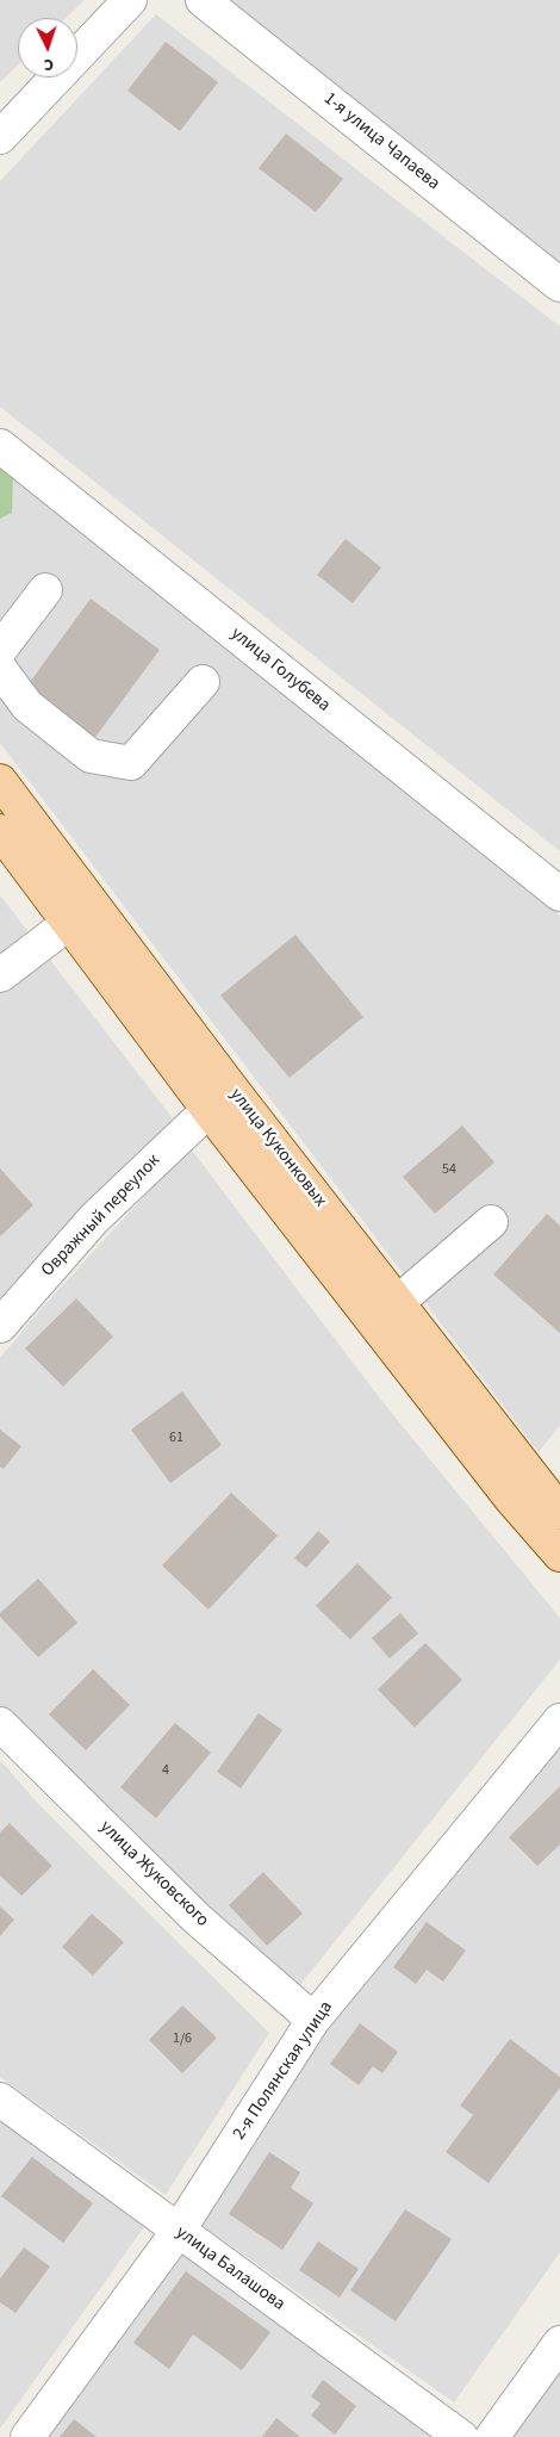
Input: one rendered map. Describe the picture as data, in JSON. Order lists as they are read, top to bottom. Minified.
{"streets":{"main road":["улица Куконковых"],"street":["1-я улица Чапаева","улица Голубева","Овражный переулок","улица Жуковского","2-я Полянская улица","улица Балашова"]},"crossings":[["улица Куконковых","Овражный переулок"],["улица Жуковского","2-я Полянская улица"],["2-я Полянская улица","улица Балашова"]],"house_numbers":["54","61","4","1/6"],"north":"bottom"}
